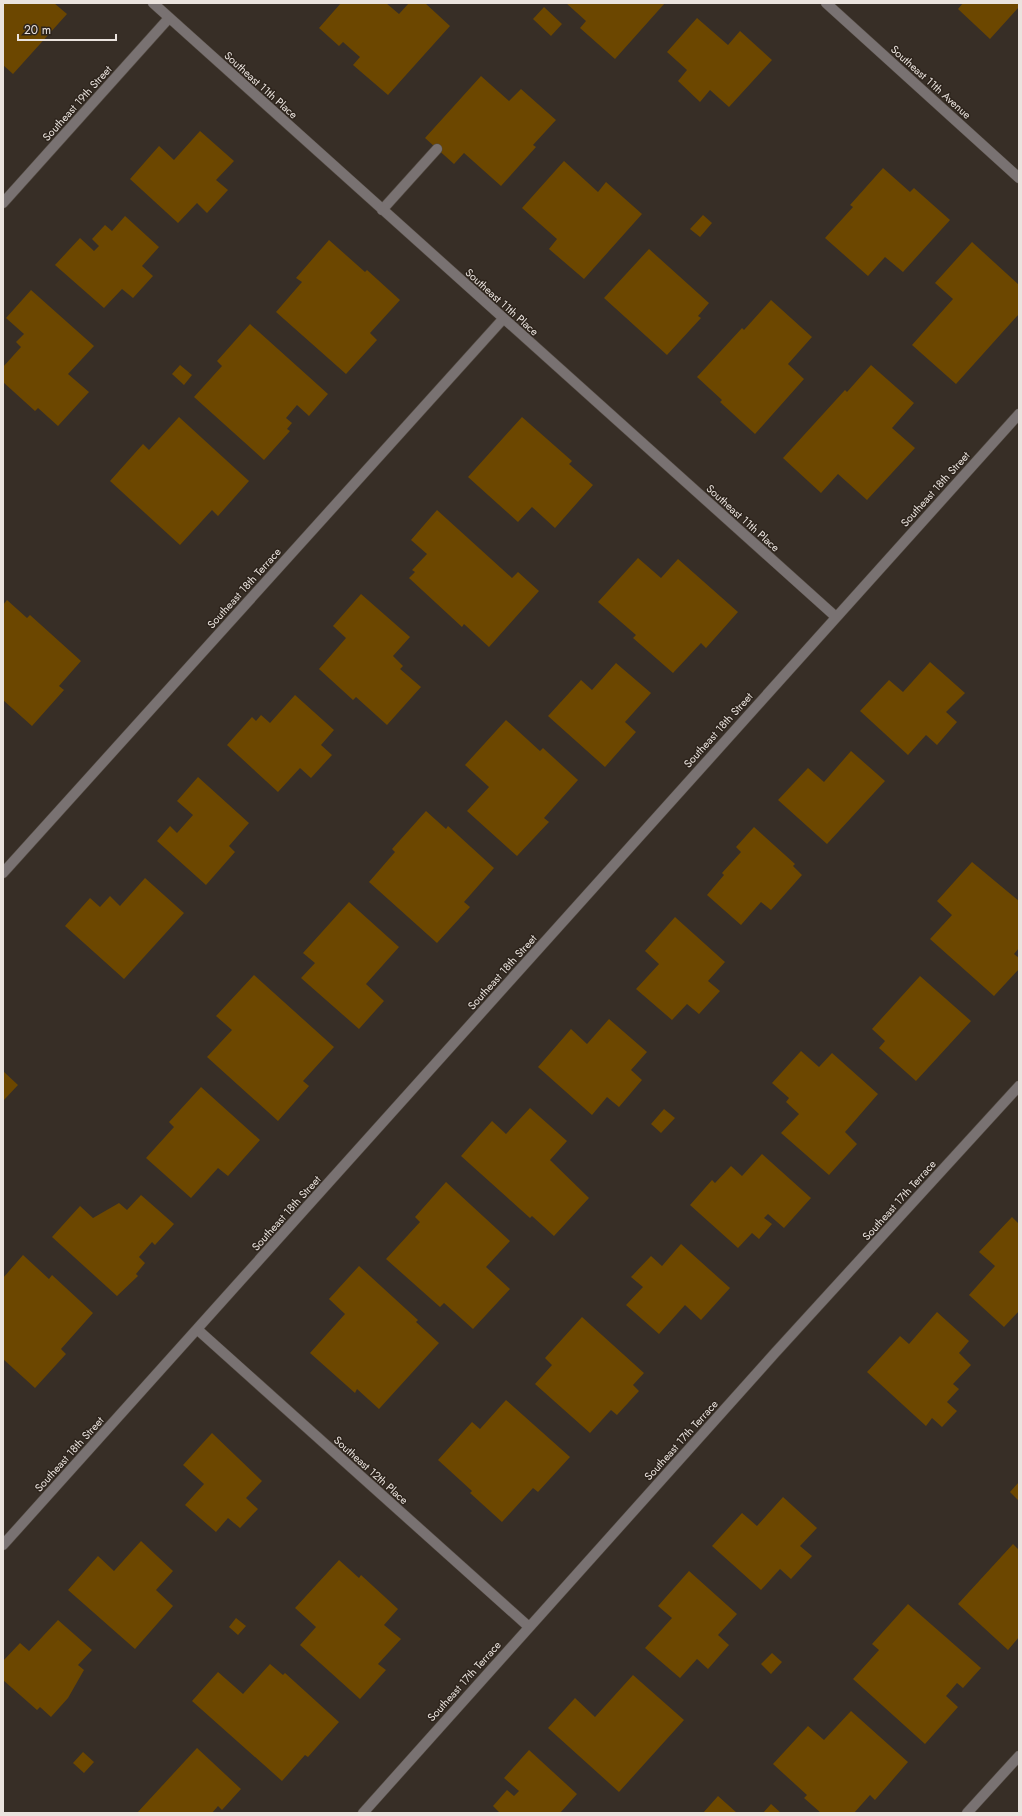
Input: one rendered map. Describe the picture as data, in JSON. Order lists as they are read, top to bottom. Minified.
{"streets":{"street":["Southeast 11th Avenue","Southeast 11th Place","Southeast 19th Street","Southeast 18th Street","Southeast 18th Terrace","Southeast 17th Terrace","Southeast 12th Place"]},"crossings":[["Southeast 11th Place","Southeast 19th Street"],["Southeast 11th Place","Southeast 18th Street"],["Southeast 11th Place","Southeast 18th Terrace"],["Southeast 18th Street","Southeast 12th Place"],["Southeast 17th Terrace","Southeast 12th Place"]],"scale_bar":"20 m"}
